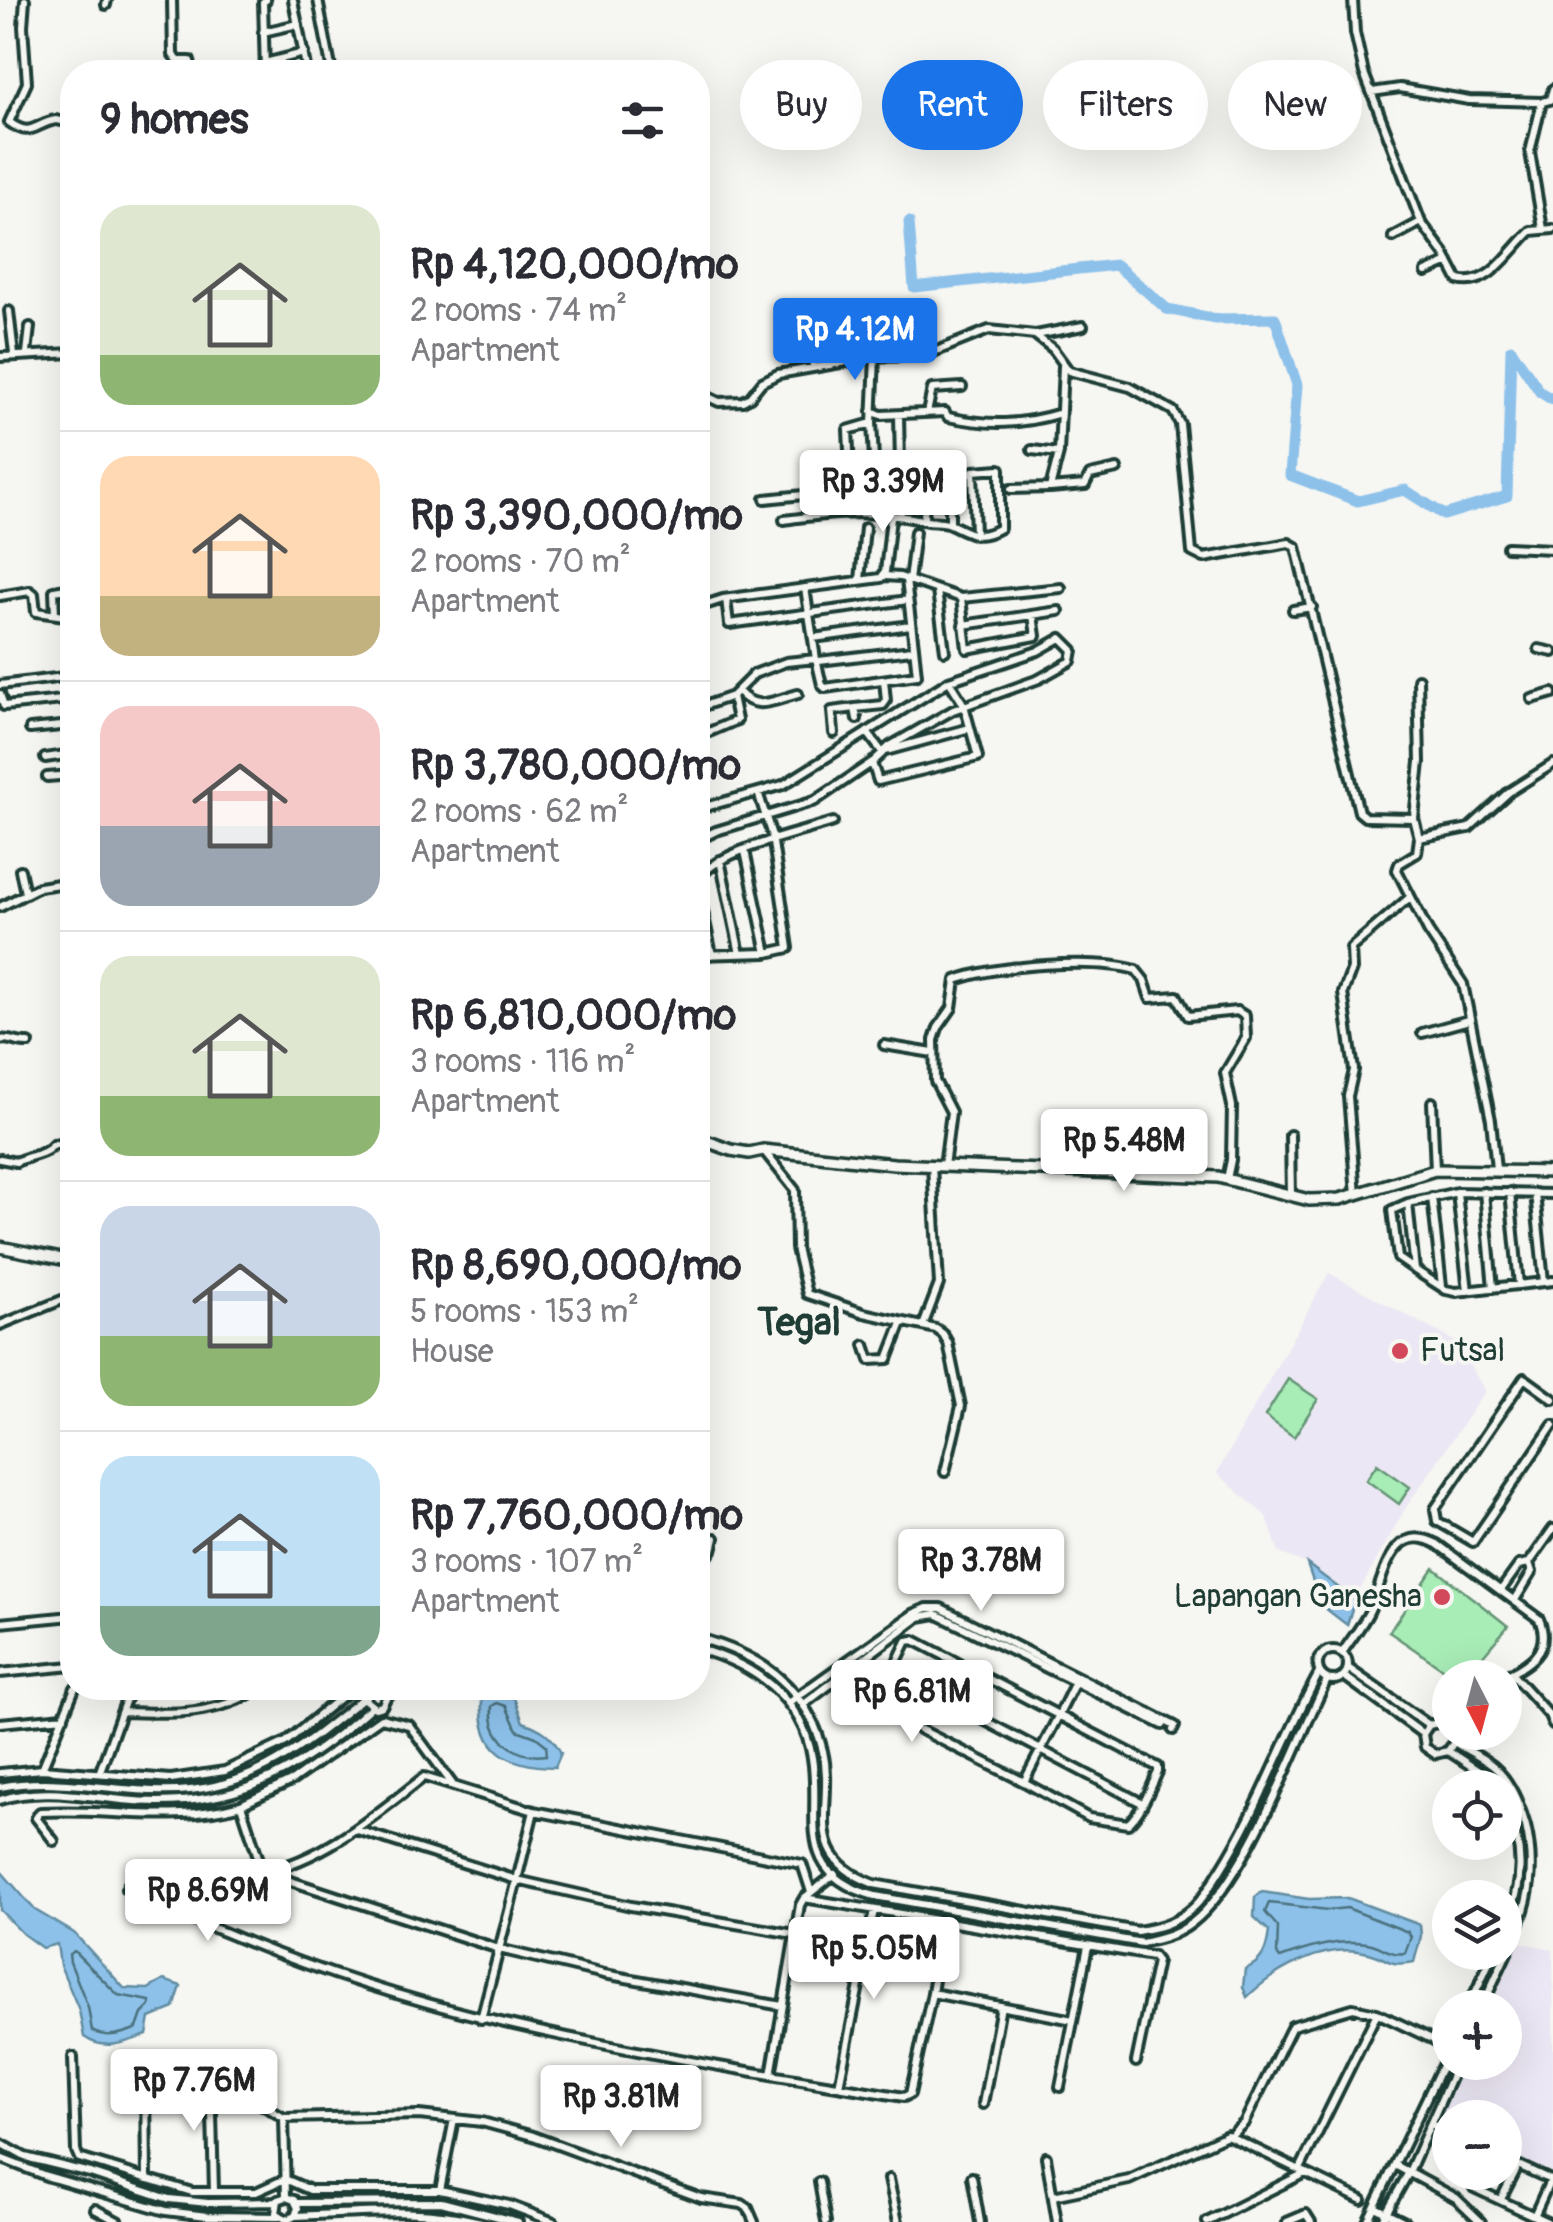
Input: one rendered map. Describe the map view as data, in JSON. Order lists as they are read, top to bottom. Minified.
{"districts":["Tegal"],"places":["Futsal","Lapangan Ganesha"],"north":"bottom","page":{"chip":["Buy","Rent","Filters","New"],"heading":"9 homes","list":[{"name":"Rp 4,120,000/mo","note":"2 rooms · 74 m² · Apartment"},{"name":"Rp 3,390,000/mo","note":"2 rooms · 70 m² · Apartment"},{"name":"Rp 3,780,000/mo","note":"2 rooms · 62 m² · Apartment"},{"name":"Rp 6,810,000/mo","note":"3 rooms · 116 m² · Apartment"},{"name":"Rp 8,690,000/mo","note":"5 rooms · 153 m² · House"},{"name":"Rp 7,760,000/mo","note":"3 rooms · 107 m² · Apartment"}],"price":["Rp 4.12M","Rp 3.39M","Rp 5.48M","Rp 3.78M","Rp 6.81M","Rp 8.69M","Rp 5.05M","Rp 7.76M","Rp 3.81M"],"map_buttons":["+","−"]}}
